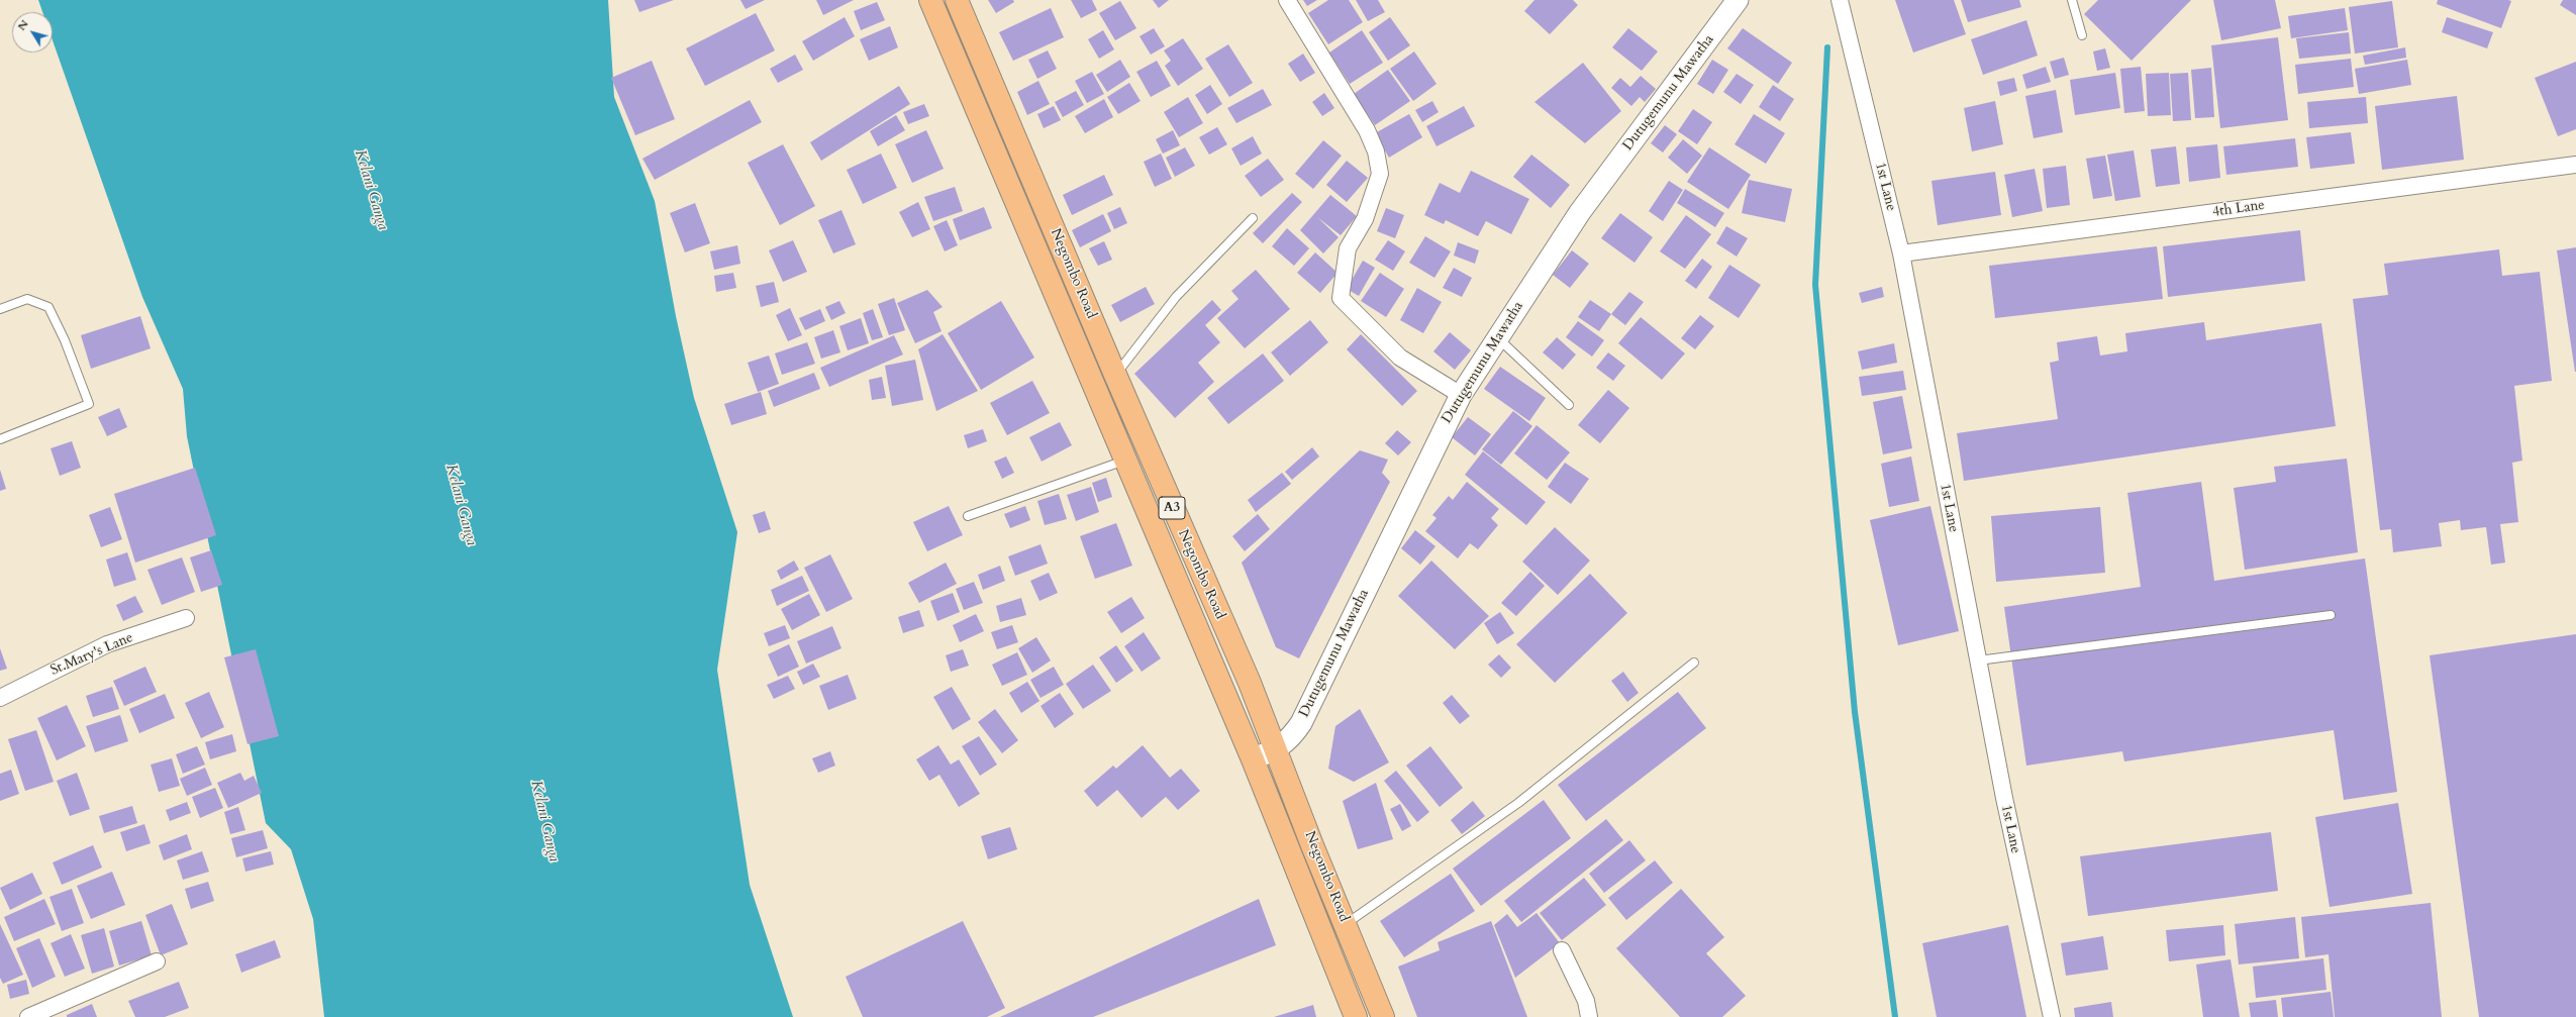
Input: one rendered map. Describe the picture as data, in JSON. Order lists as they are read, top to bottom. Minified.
{"streets":{"highway":["Negombo Road","A3"],"street":["Dutugemunu Mawatha","1st Lane","4th Lane","St.Mary's Lane"]},"crossings":[["Dutugemunu Mawatha","Negombo Road"],["1st Lane","4th Lane"]],"water":["Kelani Ganga"],"north":"top left"}
